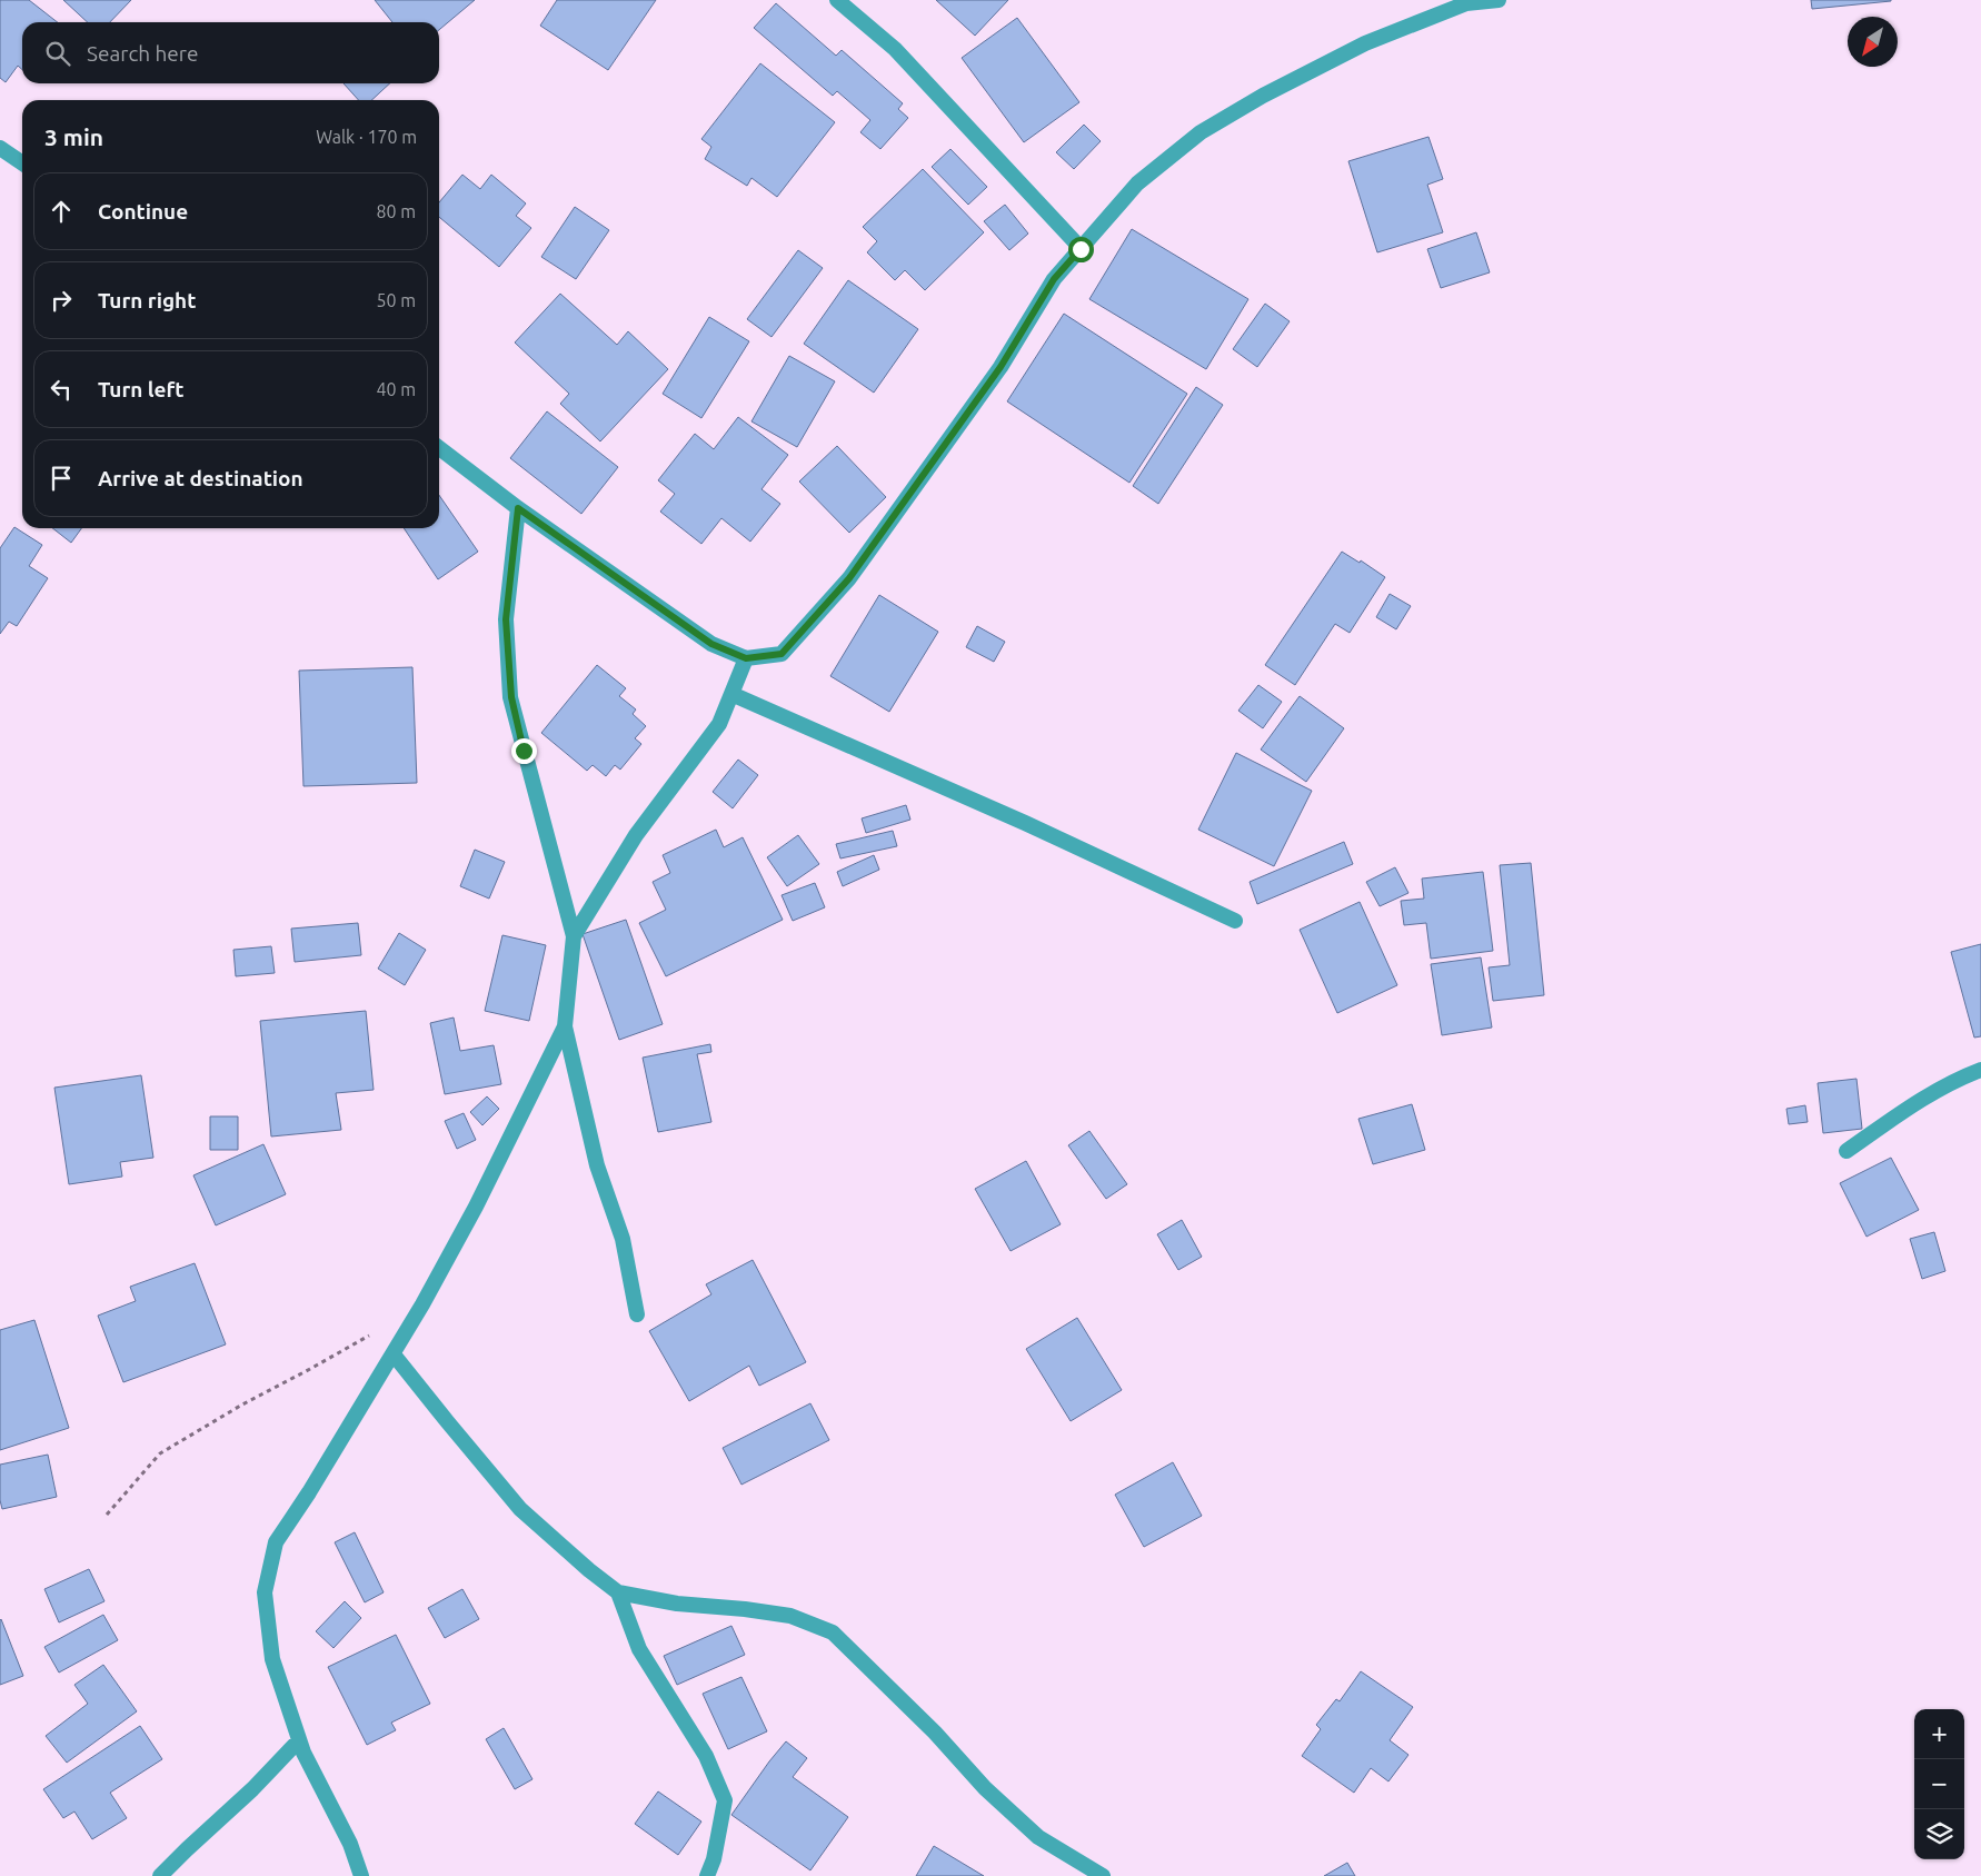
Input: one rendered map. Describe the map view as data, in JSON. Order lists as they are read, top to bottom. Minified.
{"north":"bottom left","page":{"search":"Search here","heading":["3 min","Walk · 170 m"],"list":[["Continue","80 m"],["Turn right","50 m"],["Turn left","40 m"],"Arrive at destination"],"map_buttons":["+","−"]}}
